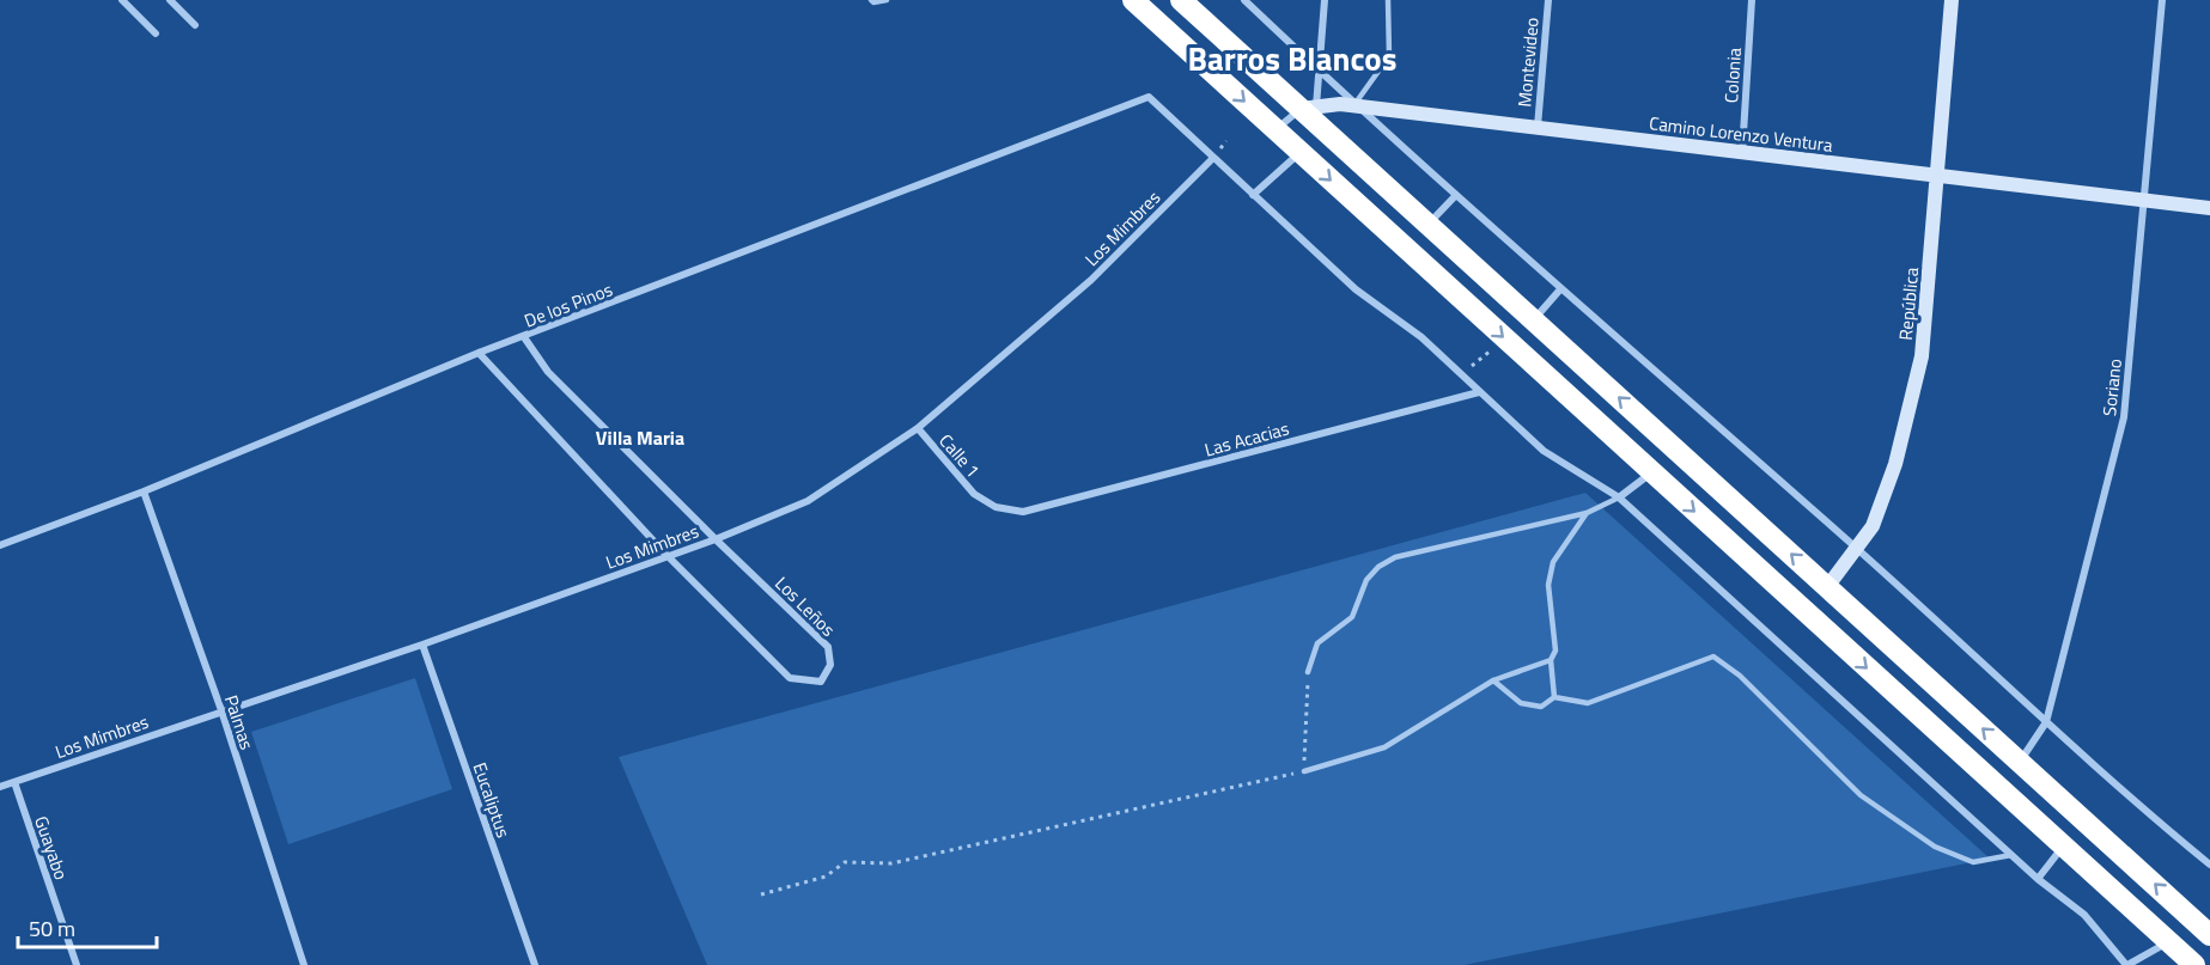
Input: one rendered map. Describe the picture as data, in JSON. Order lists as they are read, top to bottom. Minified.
{"streets":{"street":["Montevideo","Colonia","Camino Lorenzo Ventura","Los Mimbres","República","De los Pinos","Soriano","Las Acacias","Calle 1","Los Leños","Palmas","Eucaliptus","Guayabo"]},"crossings":[["Montevideo","Camino Lorenzo Ventura"],["Colonia","Camino Lorenzo Ventura"],["Camino Lorenzo Ventura","República"],["Camino Lorenzo Ventura","Soriano"],["Los Mimbres","De los Pinos"],["Los Mimbres","Calle 1"],["Los Mimbres","Los Leños"],["Los Mimbres","Palmas"],["Los Mimbres","Eucaliptus"],["Los Mimbres","Guayabo"],["De los Pinos","Los Leños"],["De los Pinos","Palmas"],["Las Acacias","Calle 1"]],"districts":["Barros Blancos","Villa Maria"],"scale_bar":"50 m"}
